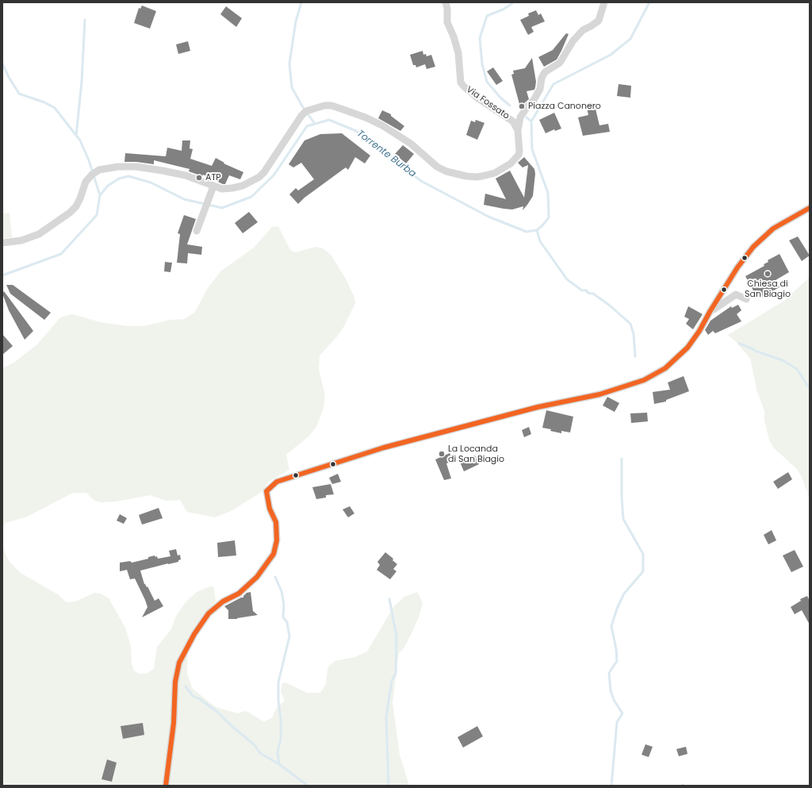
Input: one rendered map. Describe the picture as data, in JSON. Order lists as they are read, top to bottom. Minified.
{"streets":{"street":["Via Fossato"]},"water":["Torrente Burba"],"places":["Piazza Canonero","ATP","Chiesa di San Biagio","La Locanda di San Biagio"]}
